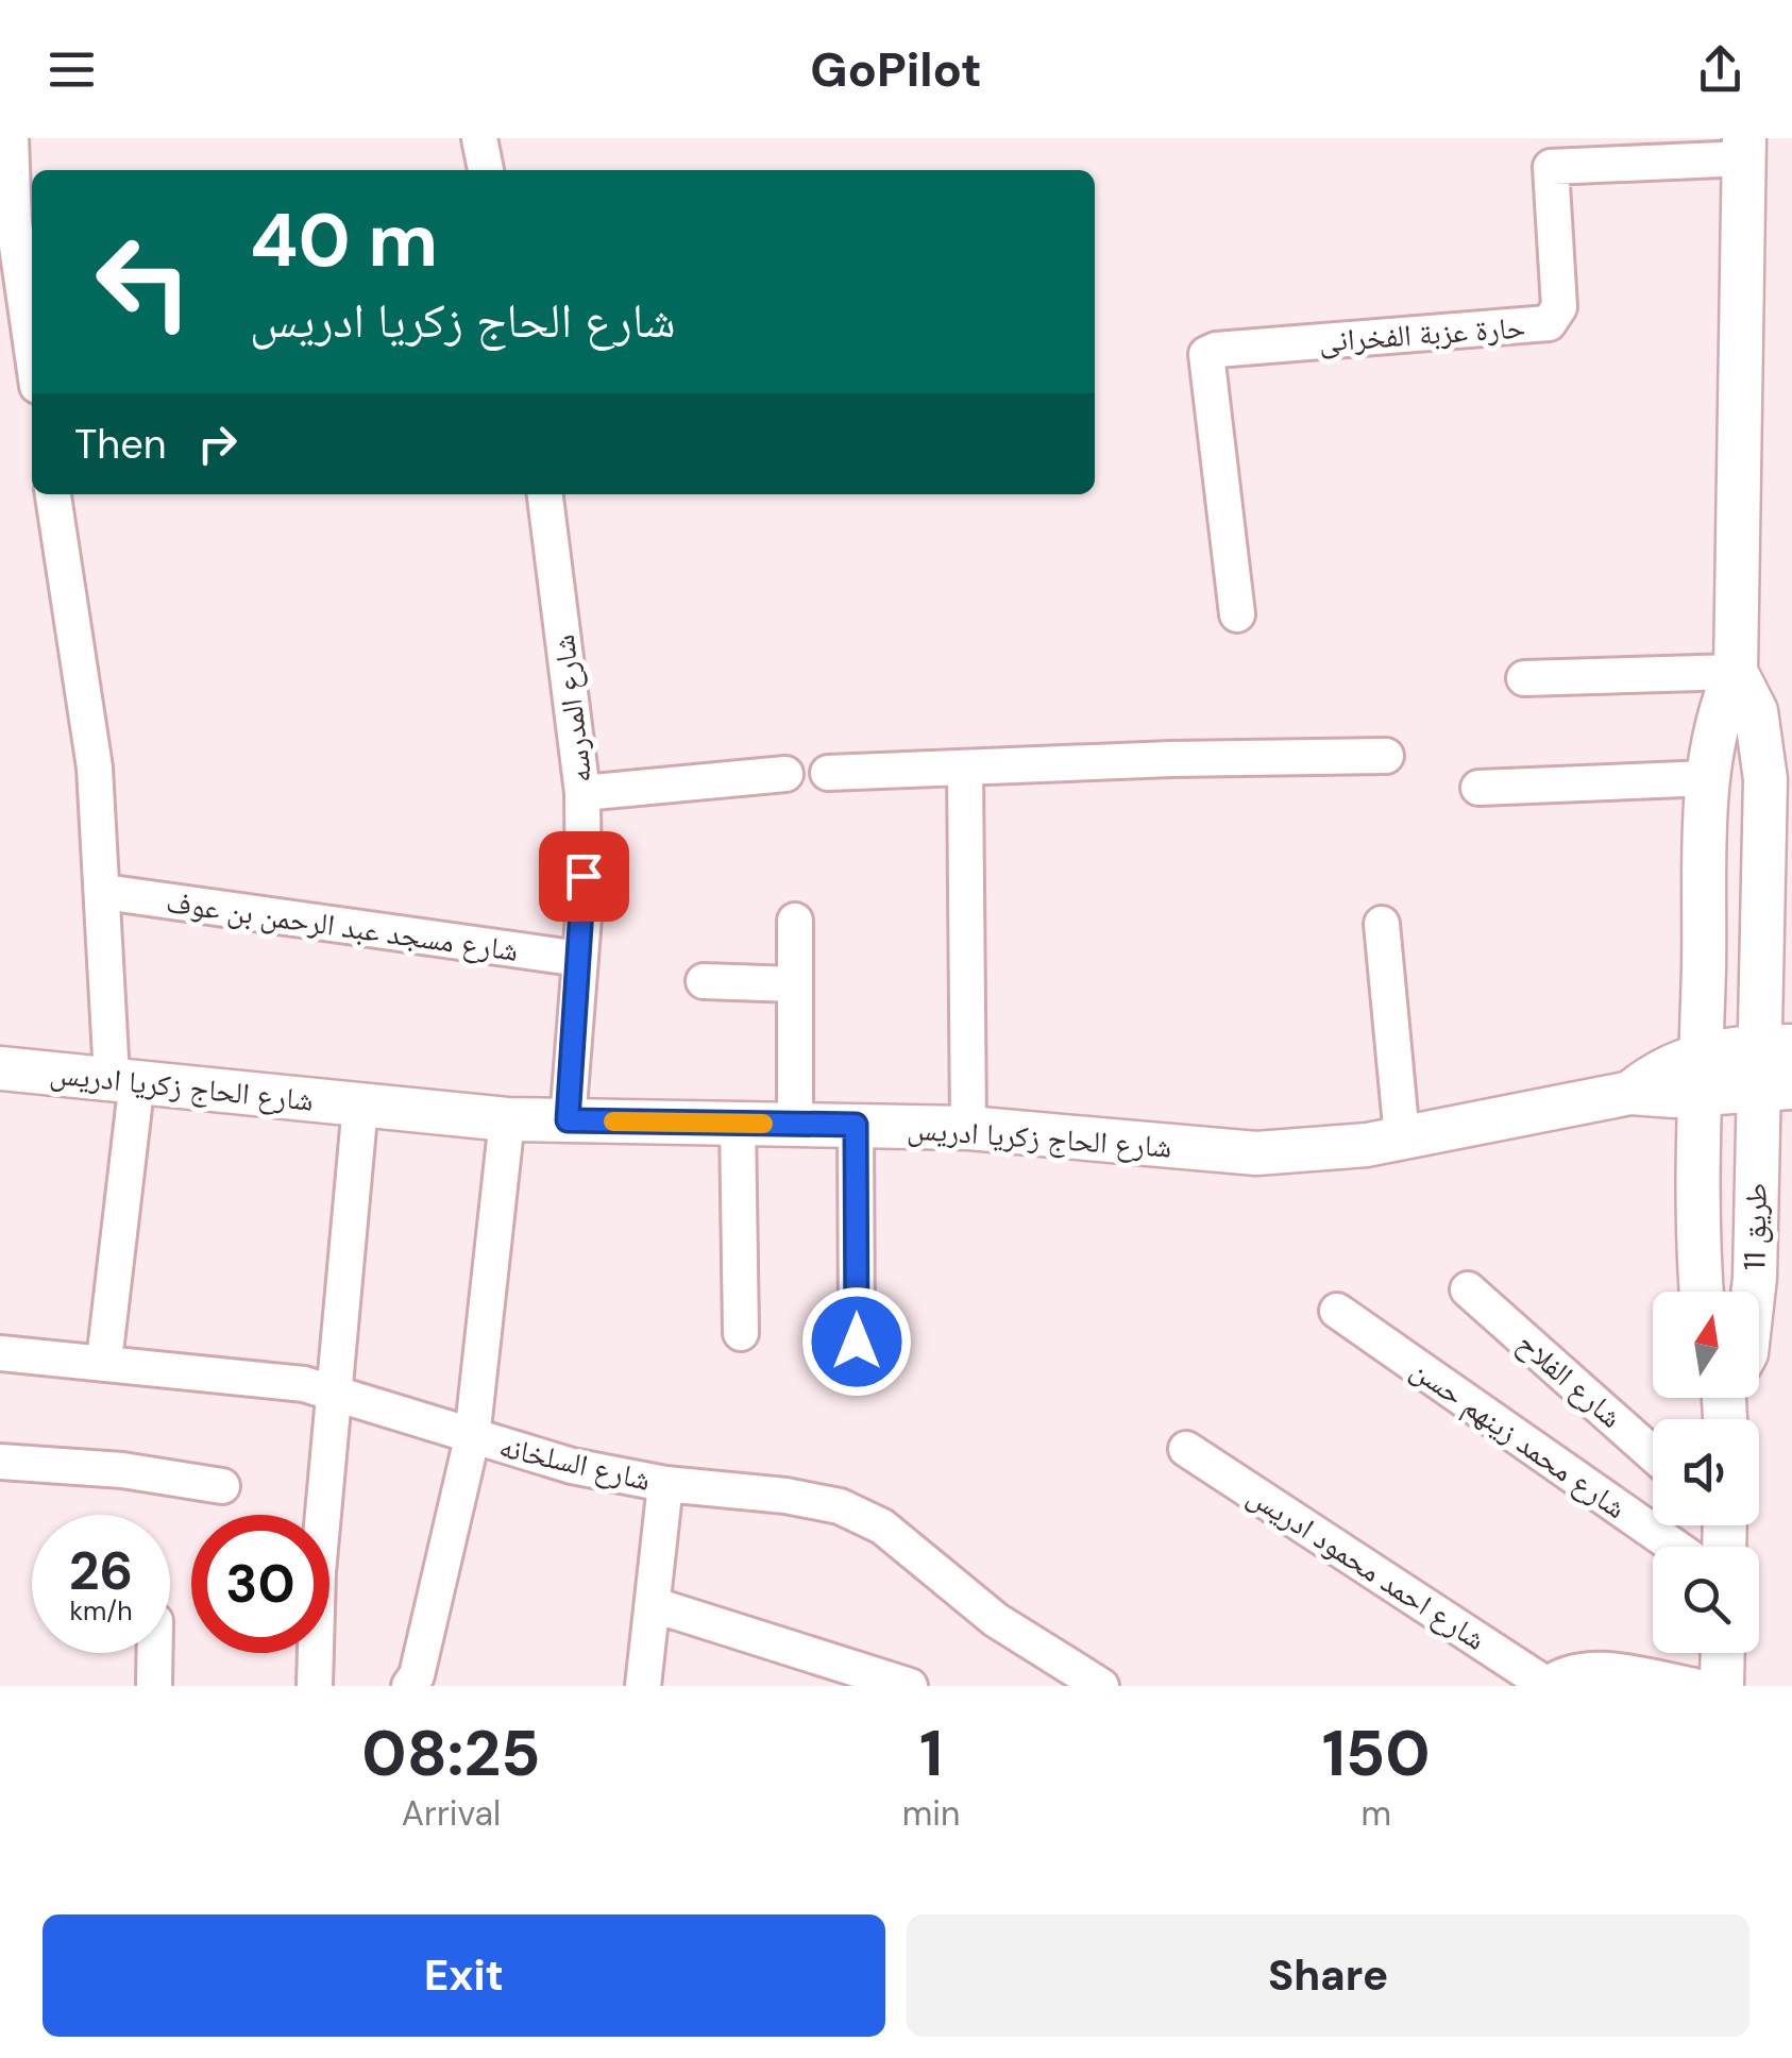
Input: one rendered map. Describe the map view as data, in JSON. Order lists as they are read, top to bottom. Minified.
{"streets":{"street":["حارة عزبة الفخرانى","شارع المدرسه","شارع مسجد عبد الرحمن بن عوف","شارع الحاج زكريا ادريس","طريق 11","شارع الفلاح","شارع محمد زينهم حسن","شارع السلخانه","شارع احمد محمود ادريس"]},"crossings":[["شارع المدرسه","شارع مسجد عبد الرحمن بن عوف"],["شارع المدرسه","شارع الحاج زكريا ادريس"],["شارع الحاج زكريا ادريس","طريق 11"]],"north":"top","page":{"header":"GoPilot","turn":["40 m","شارع الحاج زكريا ادريس"],"then":"Then","speed":"26 km/h","limit":"30","eta":["08:25","Arrival","1","min","150","m"],"buttons":["Exit","Share"]}}
